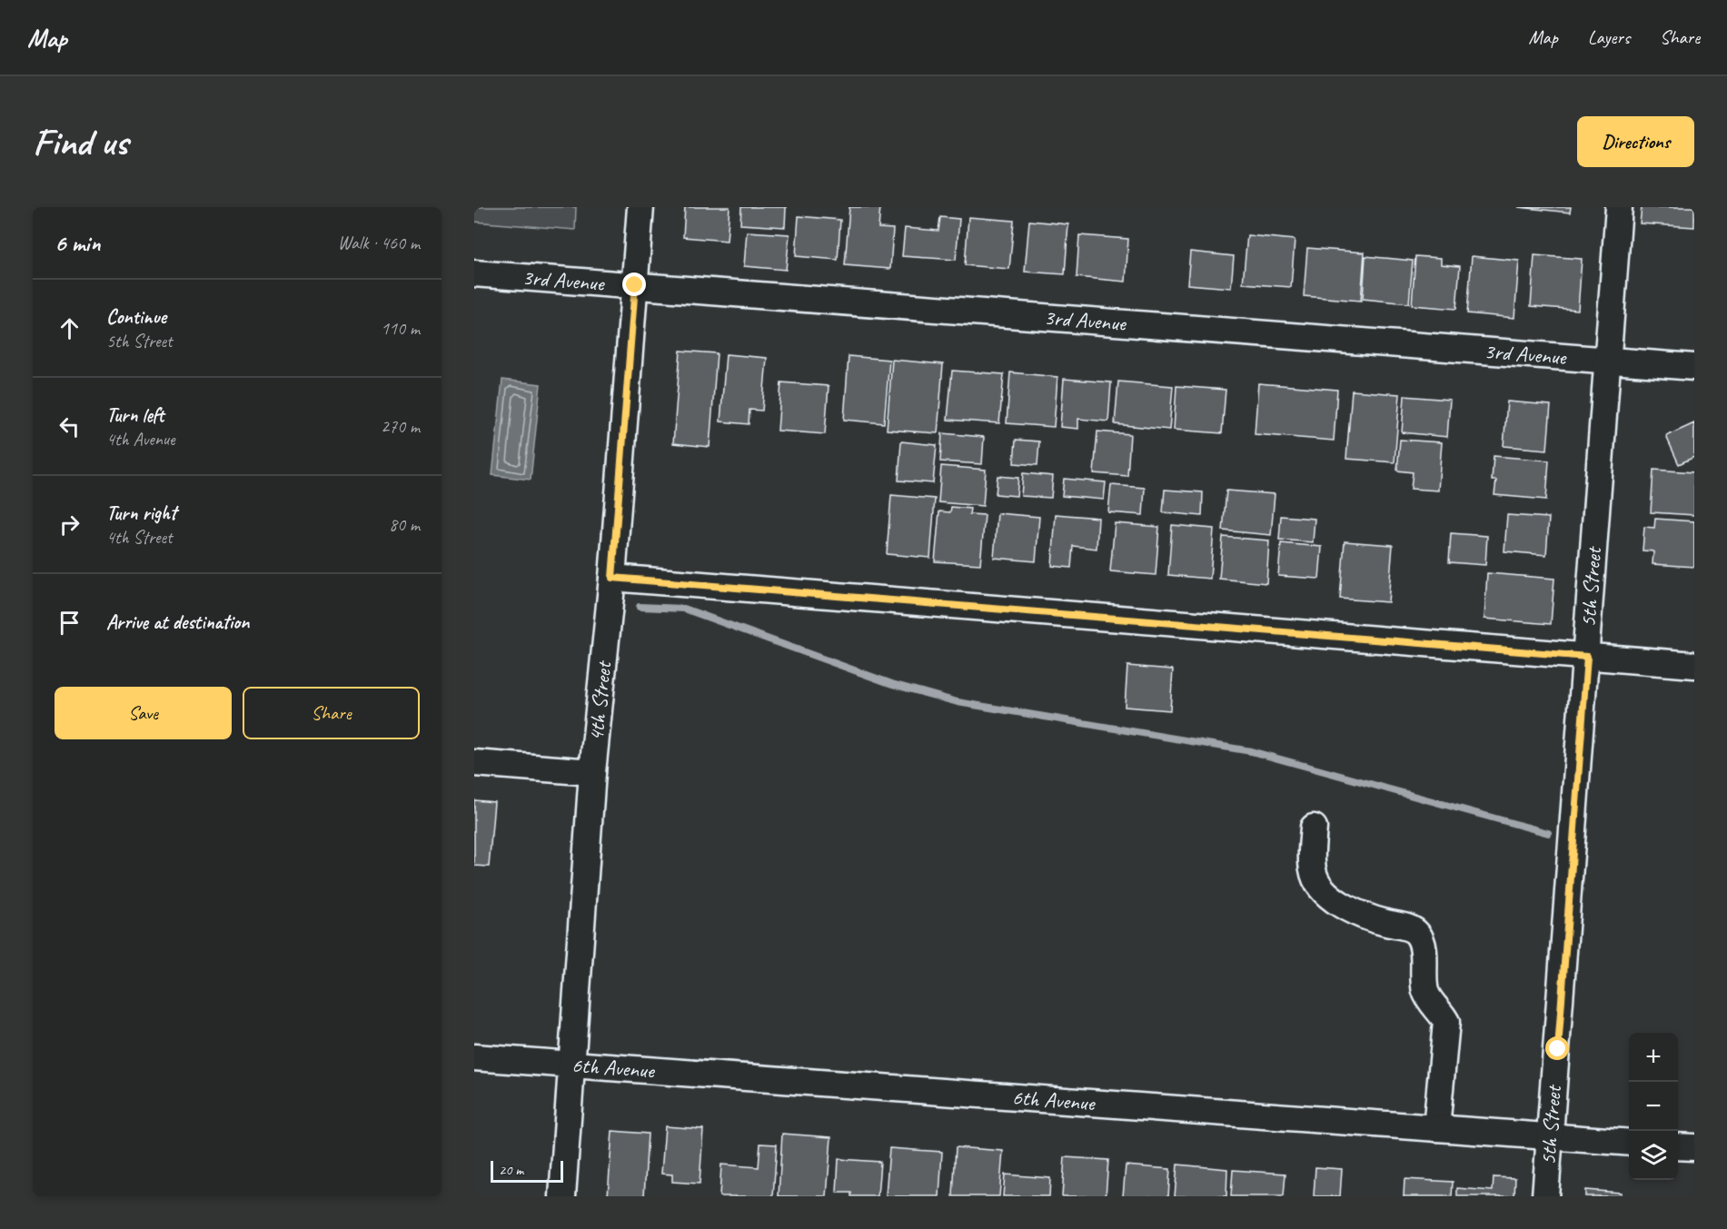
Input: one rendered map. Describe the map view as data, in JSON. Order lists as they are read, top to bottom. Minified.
{"streets":{"street":["3rd Avenue","5th Street","4th Street","6th Avenue"]},"crossings":[["3rd Avenue","5th Street"],["3rd Avenue","4th Street"],["5th Street","6th Avenue"],["4th Street","6th Avenue"]],"scale_bar":"20 m","page":{"header":"Map","nav":["Map","Layers","Share"],"buttons":["Directions",["Save","Share"]],"title":"Find us","heading":["6 min","Walk · 460 m"],"list":[["Continue","5th Street","110 m"],["Turn left","4th Avenue","270 m"],["Turn right","4th Street","80 m"],"Arrive at destination"],"map_buttons":["+","−"],"scale":"20 m"}}
